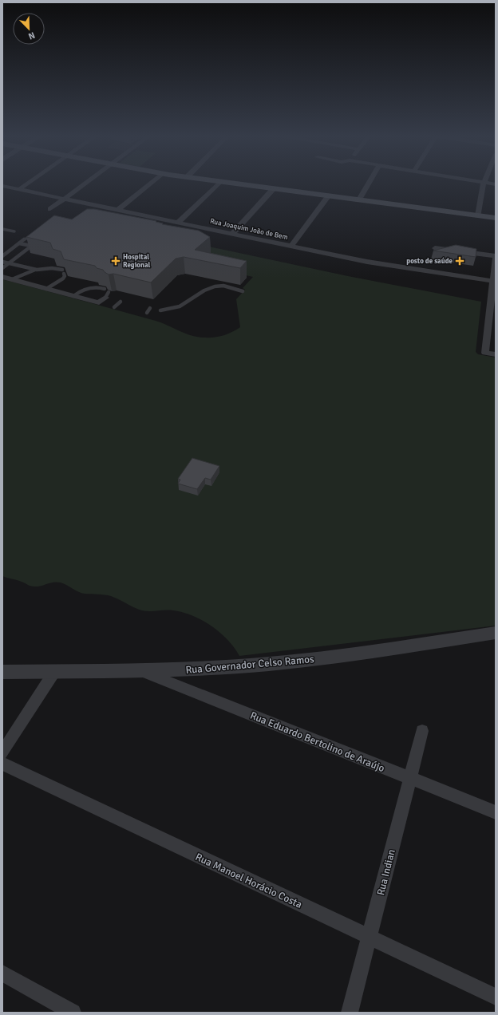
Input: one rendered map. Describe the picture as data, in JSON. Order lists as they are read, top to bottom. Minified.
{"streets":{"street":["Rua Joaquim João de Bem","Rua Governador Celso Ramos","Rua Eduardo Bertolino de Araújo","Rua Indian","Rua Manoel Horácio Costa"]},"crossings":[["Rua Governador Celso Ramos","Rua Eduardo Bertolino de Araújo"],["Rua Eduardo Bertolino de Araújo","Rua Indian"],["Rua Indian","Rua Manoel Horácio Costa"]],"places":{"health":["Hospital Regional","posto de saúde"]},"north":"bottom right"}
